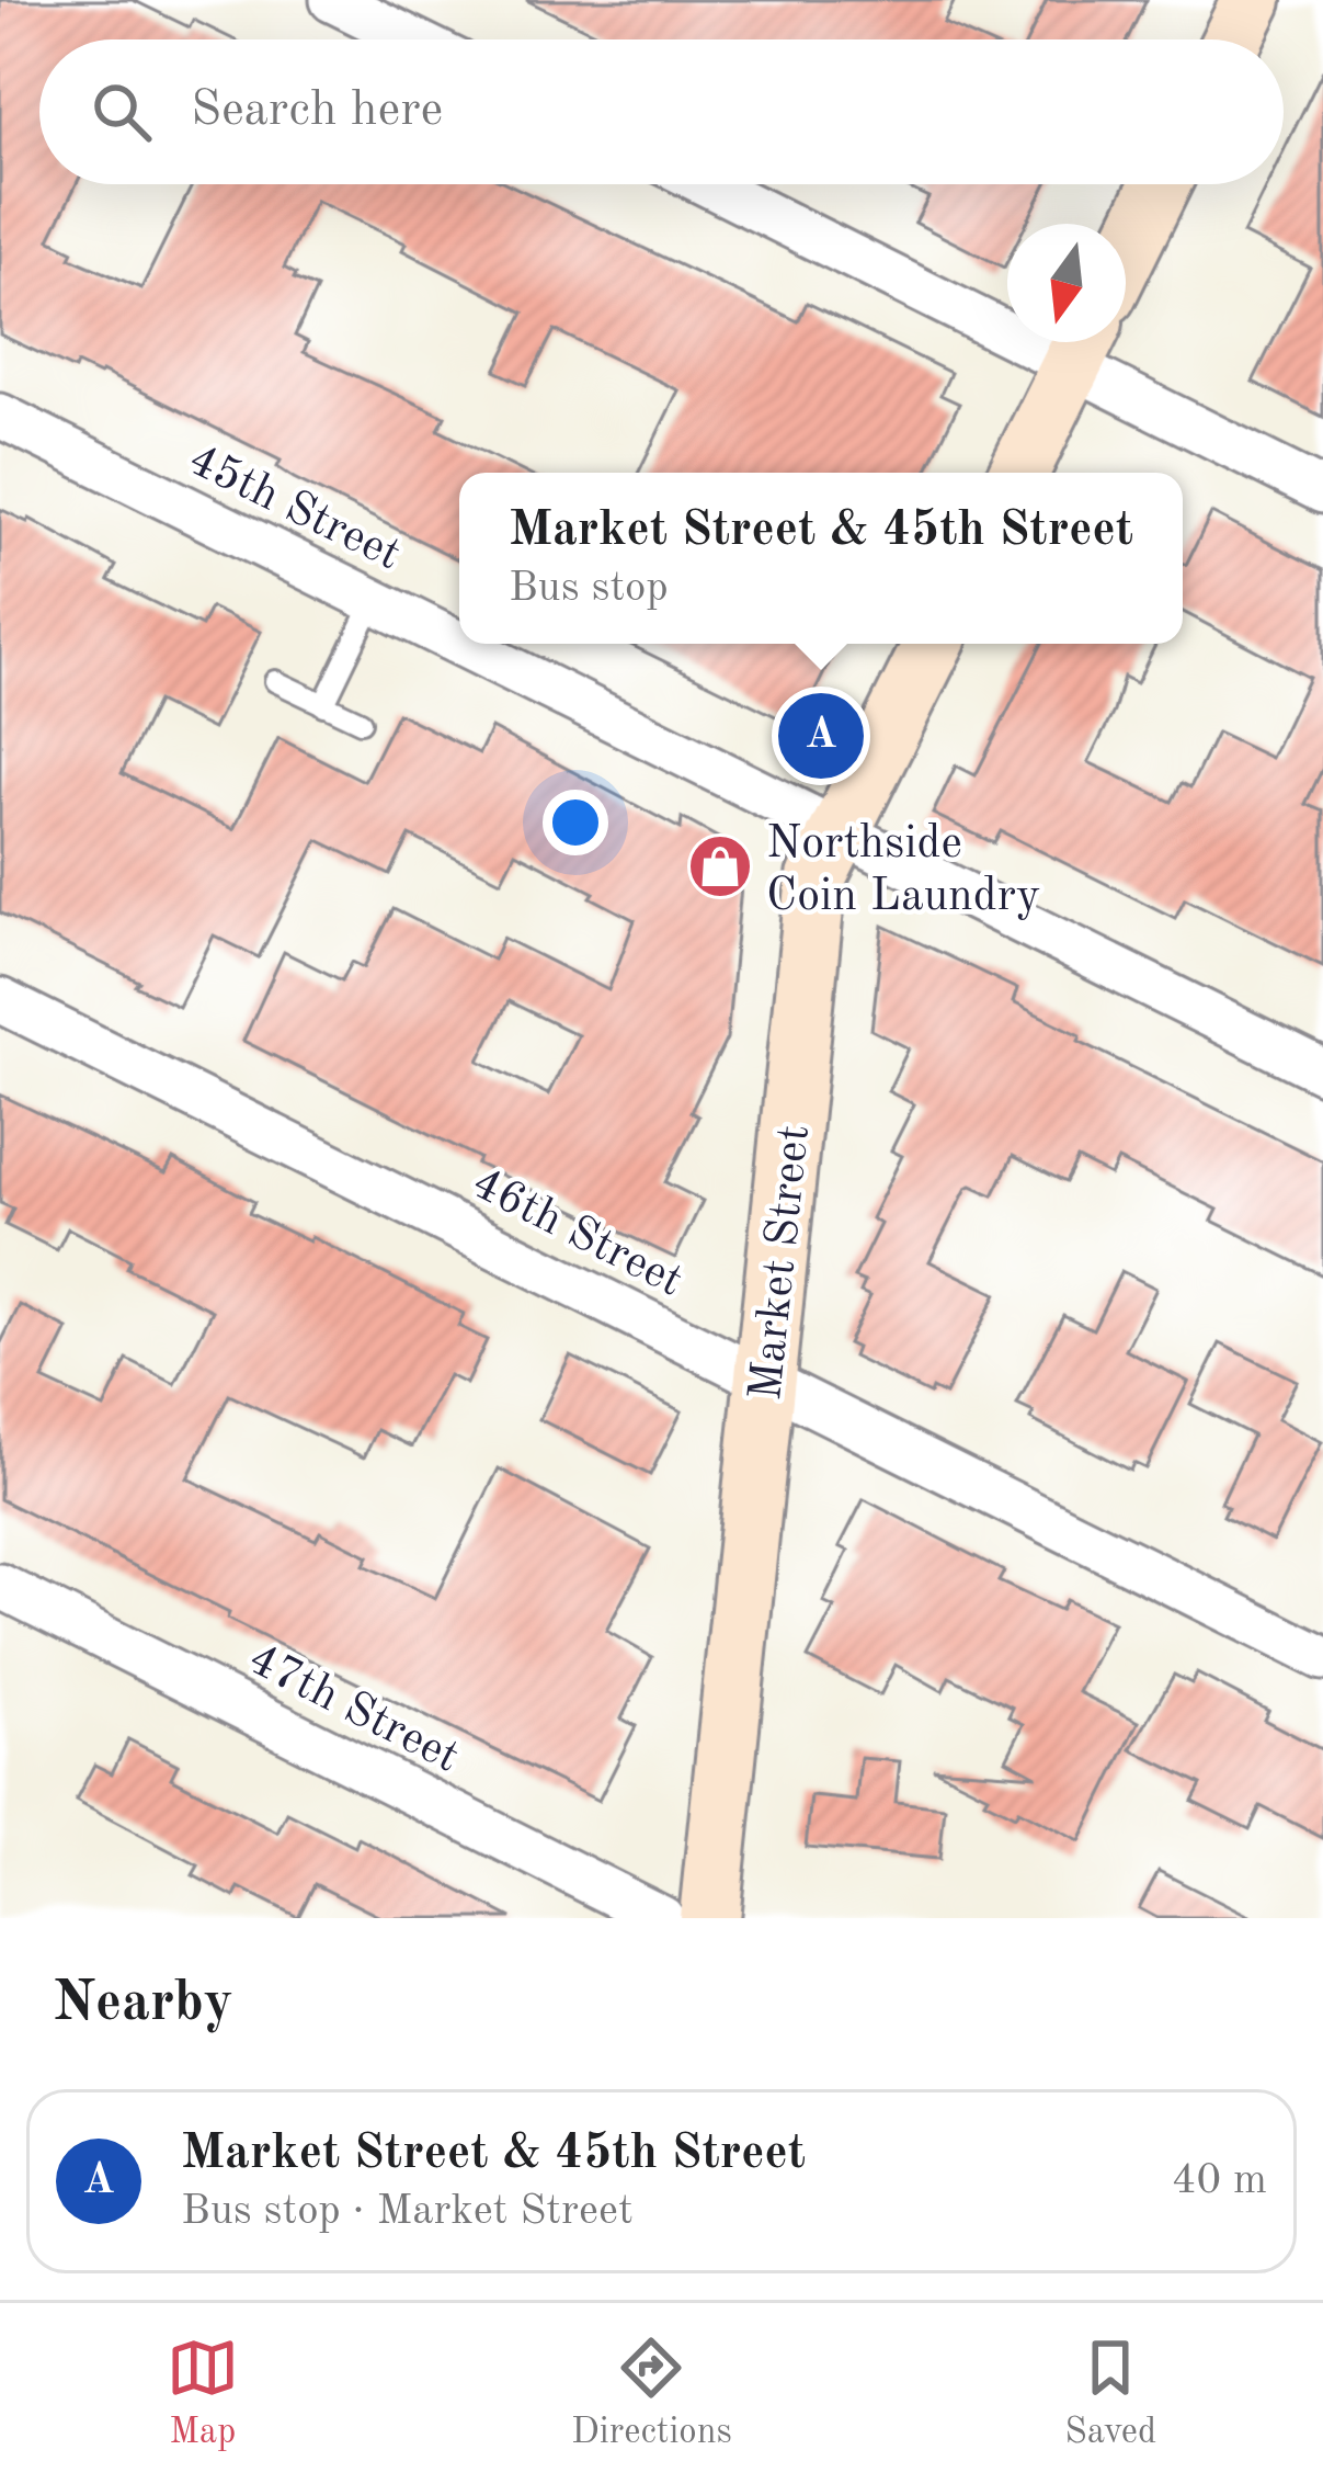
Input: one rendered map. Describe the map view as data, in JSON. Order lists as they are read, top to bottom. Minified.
{"streets":{"street":["45th Street","46th Street","Market Street","47th Street"]},"crossings":[["45th Street","Market Street"],["46th Street","Market Street"]],"places":{"shop":["Northside Coin Laundry"]},"north":"bottom","page":{"search":"Search here","popup":["Market Street & 45th Street","Bus stop"],"pins":"A","heading":"Nearby","list":[{"mark":"A","name":"Market Street & 45th Street","note":"Bus stop · Market Street","value":"40 m"}],"nav":["Map","Directions","Saved"]}}
